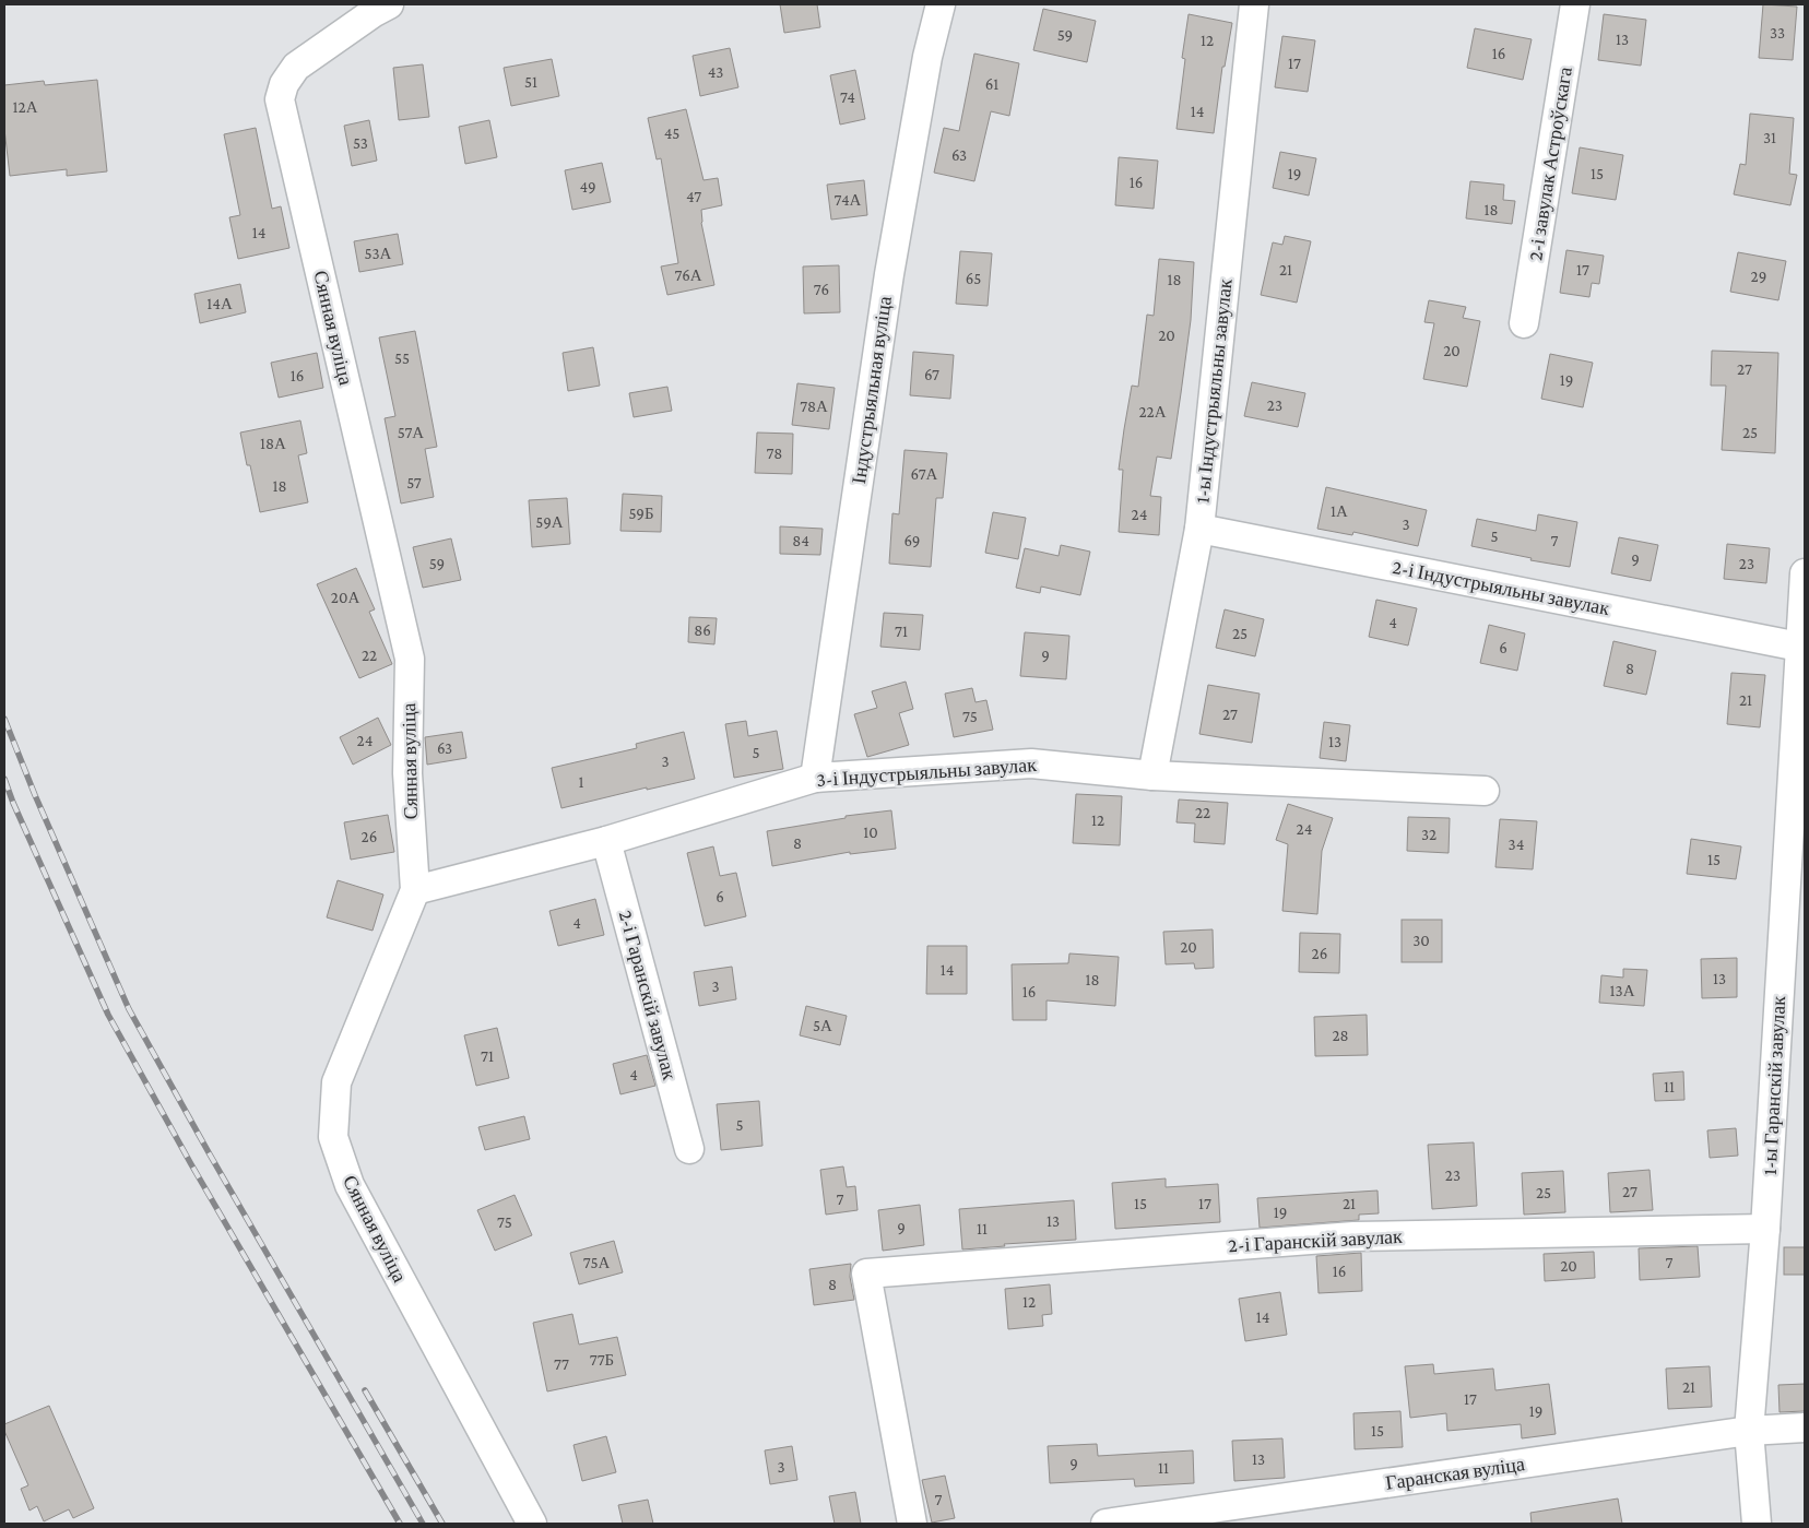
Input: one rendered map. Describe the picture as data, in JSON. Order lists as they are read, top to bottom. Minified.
{"streets":{"street":["2-і завулак Астроўскага","Сянная вуліца","Індустрыяльная вуліца","1-ы Індустрыяльны завулак","2-і Індустрыяльны завулак","3-і Індустрыяльны завулак","2-і Гаранскій завулак","1-ы Гаранскій завулак","Гаранская вуліца"]},"crossings":[["Сянная вуліца","3-і Індустрыяльны завулак"],["Індустрыяльная вуліца","3-і Індустрыяльны завулак"],["1-ы Індустрыяльны завулак","2-і Індустрыяльны завулак"],["1-ы Індустрыяльны завулак","3-і Індустрыяльны завулак"],["2-і Індустрыяльны завулак","1-ы Гаранскій завулак"],["3-і Індустрыяльны завулак","2-і Гаранскій завулак"],["2-і Гаранскій завулак","1-ы Гаранскій завулак"],["1-ы Гаранскій завулак","Гаранская вуліца"]],"house_numbers":["33","59","13","12","16","17","43","51","61","74","12А","14","45","31","53","63","19","15","16","49","47","74А","18","14","53А","21","17","76А","29","65","18","76","14А","20","20","55","27","67","16","19","23","78А","22А","57А","25","18А","78","67А","57","18","1А","59Б","24","59А","3","5","84","69","7","9","59","23","20А","4","86","71","25","6","22","9","8","21","27","75","24","13","63","5","3","1","22","12","24","10","32","26","8","34","15","6","4","30","20","26","14","13","18","3","13А","16","5А","28","71","4","11","5","23","27","25","7","15","17","21","19","13","75","9","11","75А","7","20","16","8","12","14","77Б","77","21","17","19","15","13","9","3","11","7"]}
